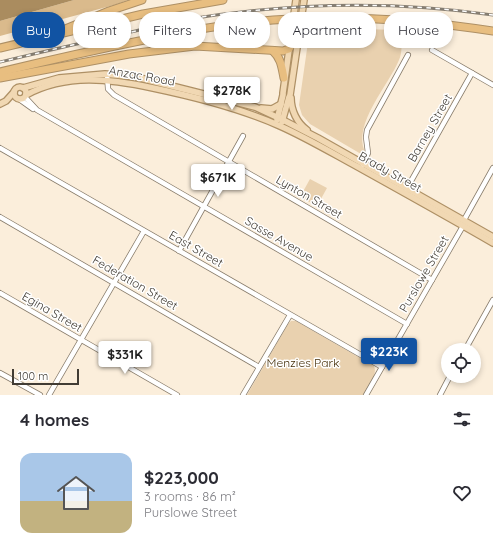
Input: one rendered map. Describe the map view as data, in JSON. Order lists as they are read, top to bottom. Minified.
{"streets":{"main road":["Anzac Road","Brady Street"],"street":["Barney Street","Lynton Street","Sasse Avenue","East Street","Purslowe Street","Federation Street","Egina Street"]},"crossings":[["Anzac Road","Brady Street"],["Anzac Road","Lynton Street"],["Anzac Road","Sasse Avenue"],["Barney Street","Brady Street"],["Brady Street","Purslowe Street"],["Lynton Street","Purslowe Street"],["Sasse Avenue","Purslowe Street"],["East Street","Purslowe Street"]],"parks":["Menzies Park"],"scale_bar":"100 m","page":{"chip":["Buy","Rent","Filters","New","Apartment","House"],"price":["$278K","$671K","$223K","$331K"],"scale":"100 m","heading":"4 homes","list":[{"name":"$223,000","note":"3 rooms · 86 m² · Purslowe Street"}]}}
